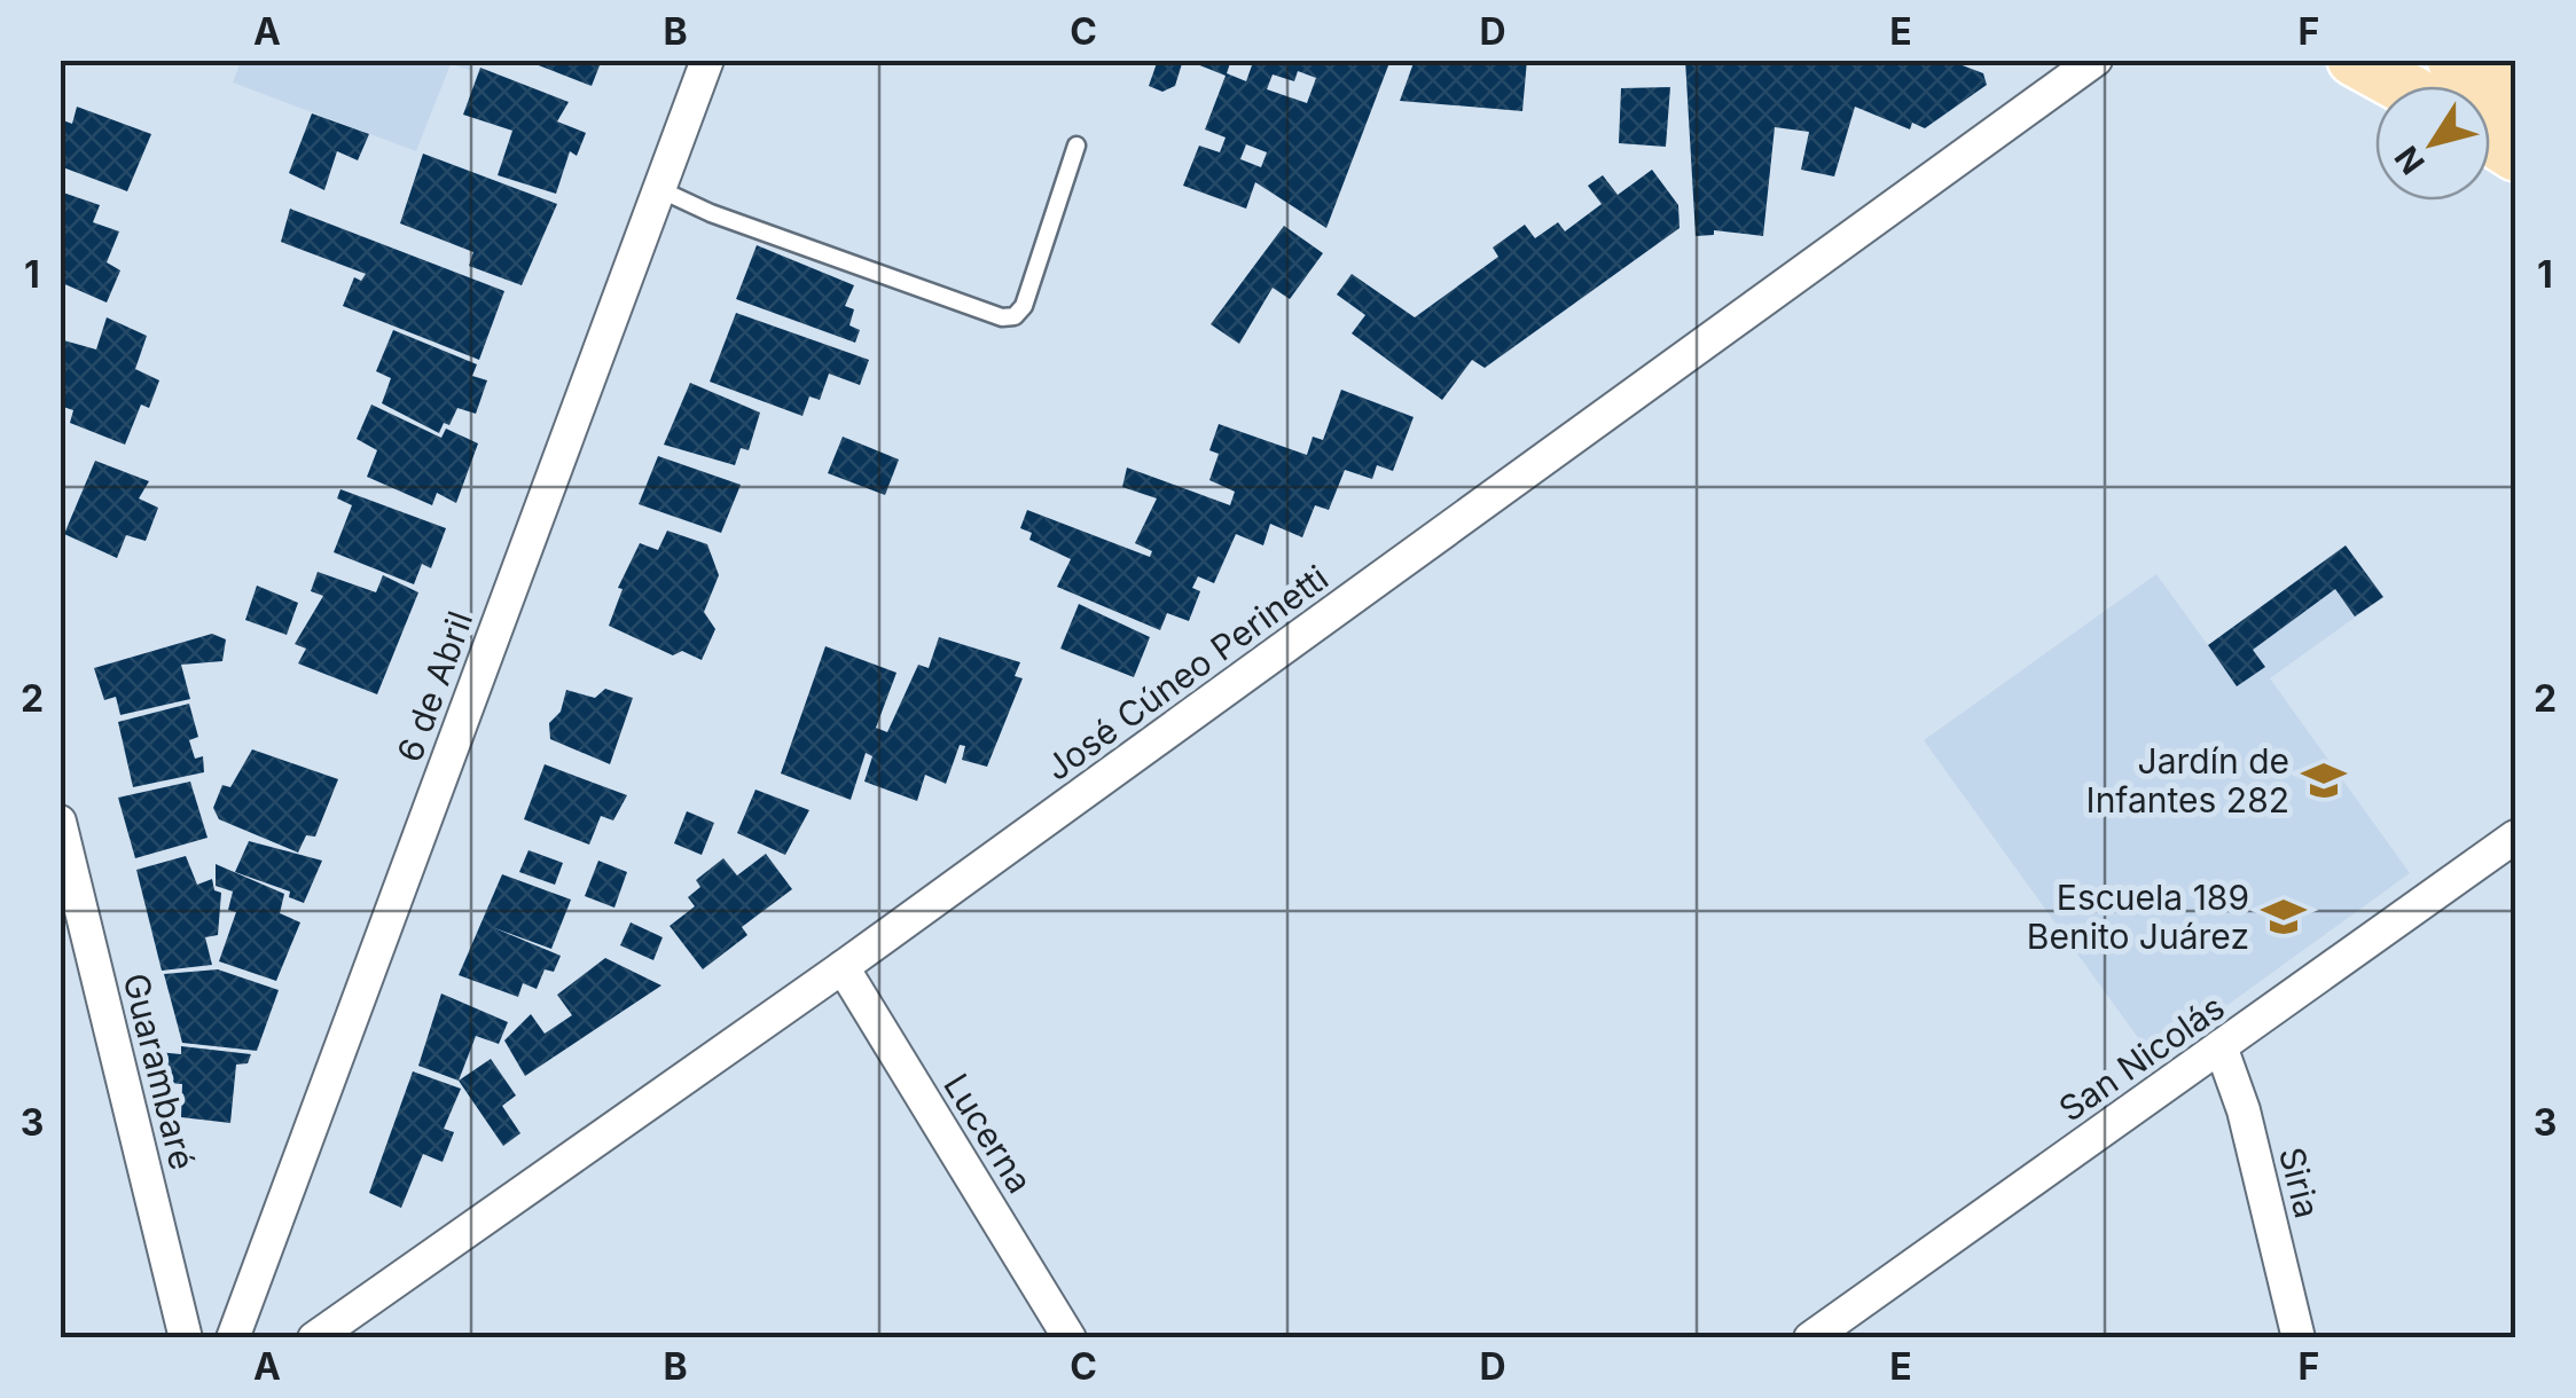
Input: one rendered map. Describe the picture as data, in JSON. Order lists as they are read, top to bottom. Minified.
{"streets":{"street":["José Cúneo Perinetti","6 de Abril","San Nicolás","Guarambaré","Lucerna","Siria"]},"crossings":[["José Cúneo Perinetti","Lucerna"],["San Nicolás","Siria"]],"places":{"school or university":["Jardín de Infantes 282","Escuela 189 Benito Juárez"]},"north":"bottom left","grid":{"columns":["A","B","C","D","E","F"],"rows":["1","2","3"]}}
